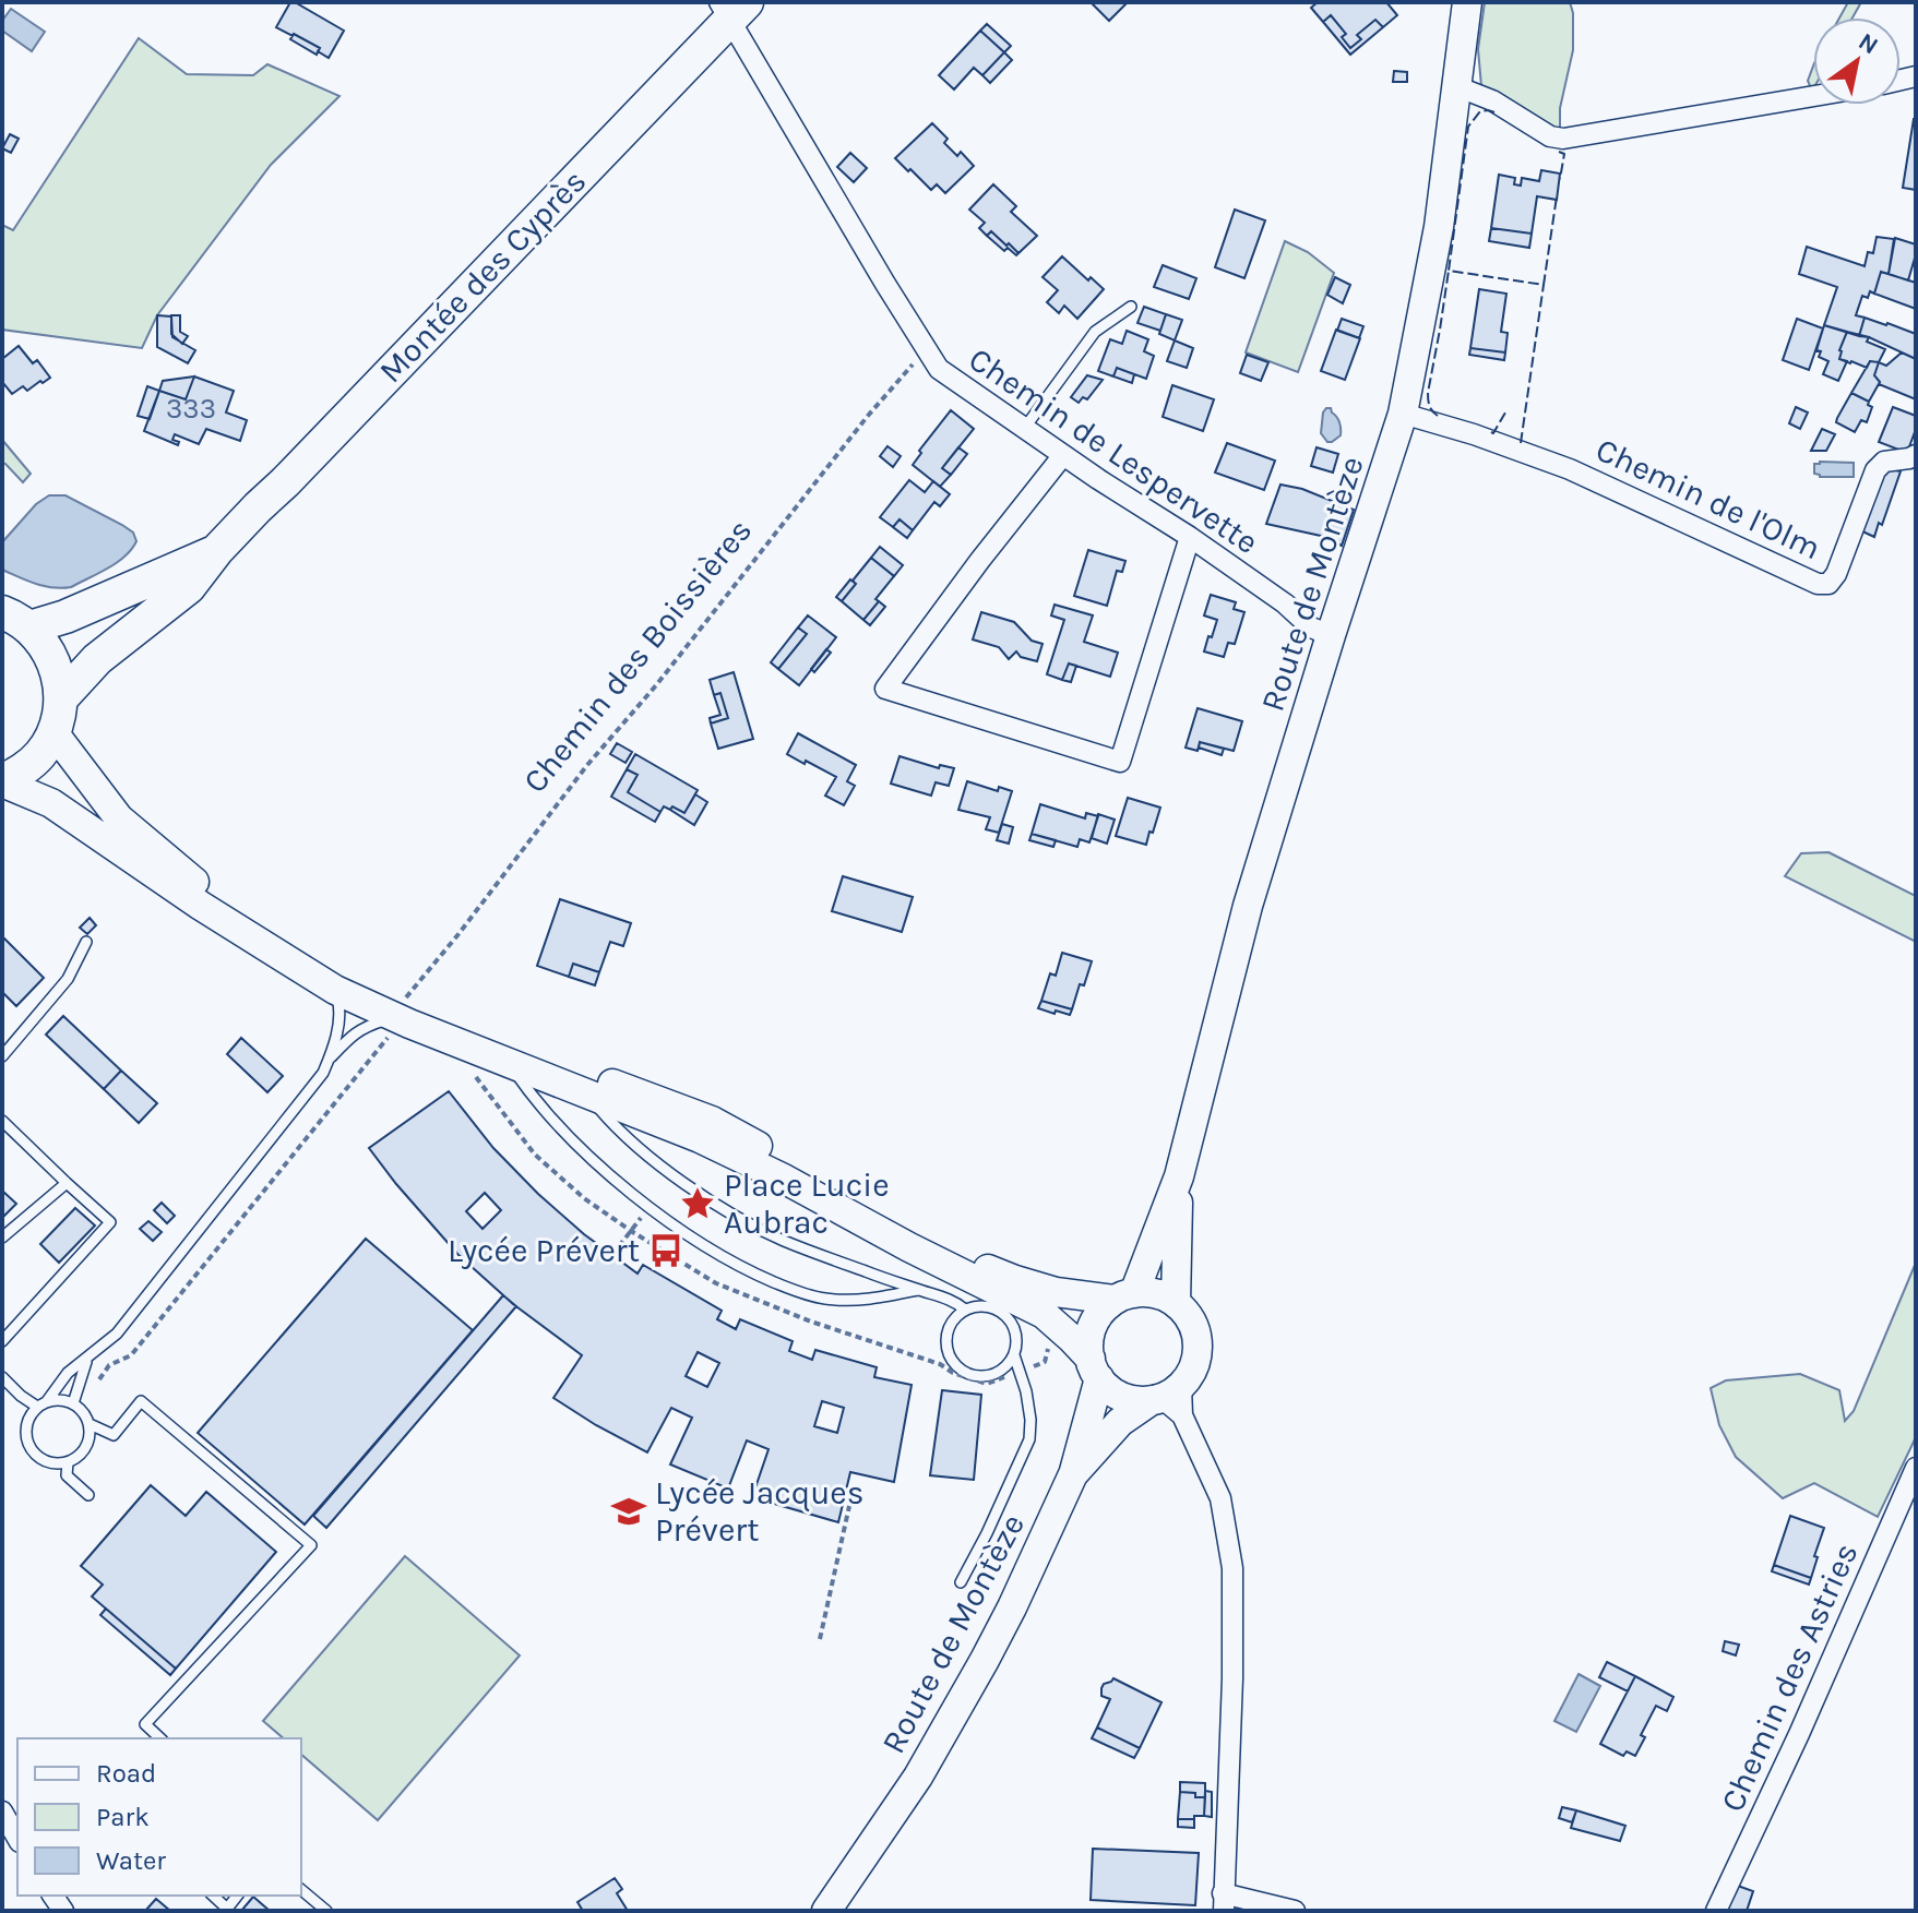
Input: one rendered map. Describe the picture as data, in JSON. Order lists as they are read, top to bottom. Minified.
{"streets":{"main road":["Montée des Cyprès"],"street":["Chemin de Lespervette","Chemin de l'Olm","Route de Montèze","Chemin des Astries"],"path":["Chemin des Boissières"]},"crossings":[["Montée des Cyprès","Chemin de Lespervette"],["Chemin de Lespervette","Route de Montèze"],["Chemin de Lespervette","Chemin des Boissières"],["Chemin de l'Olm","Route de Montèze"]],"places":{"place":["Place Lucie Aubrac"],"bus stop":["Lycée Prévert"],"school or university":["Lycée Jacques Prévert"]},"house_numbers":["333"],"legend":["Road","Park","Water"],"north":"top right"}
